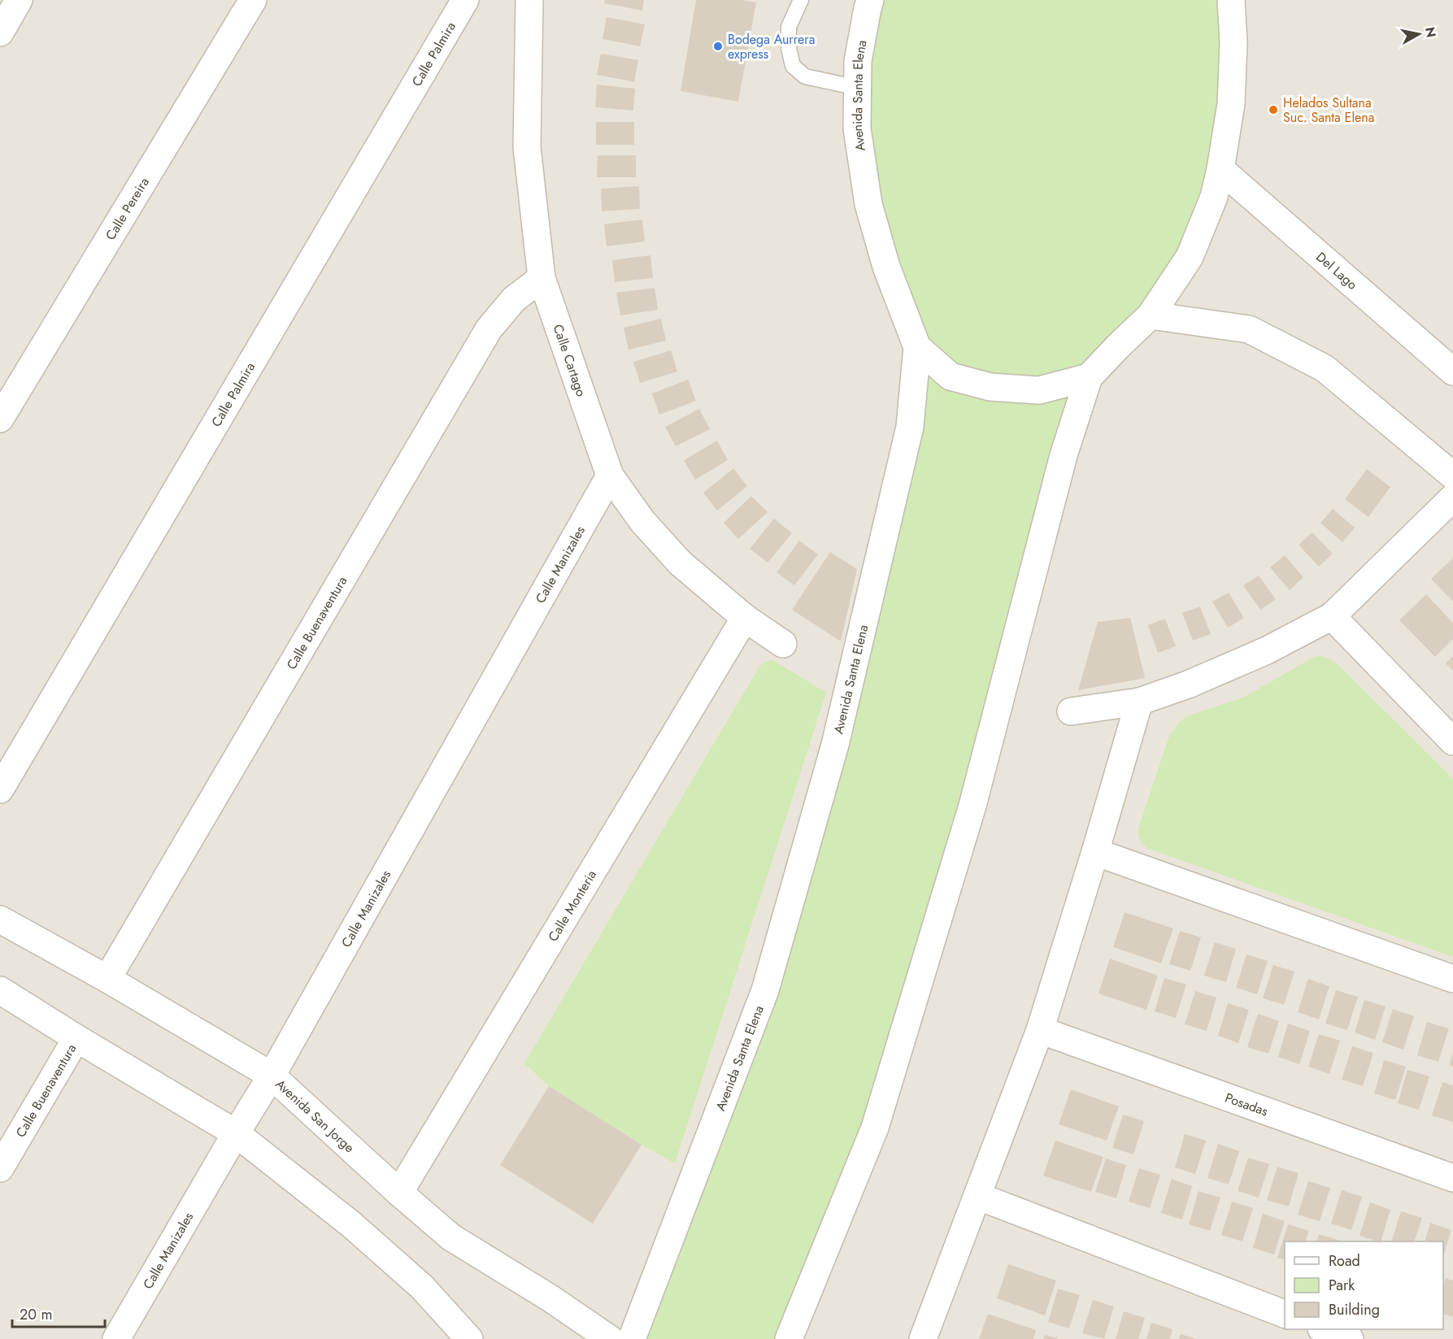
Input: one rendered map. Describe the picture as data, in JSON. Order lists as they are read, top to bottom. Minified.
{"streets":{"street":["Calle Palmira","Avenida Santa Elena","Calle Pereira","Del Lago","Calle Cartago","Calle Manizales","Calle Buenaventura","Calle Monteria","Posadas","Avenida San Jorge"]},"crossings":[["Calle Cartago","Calle Manizales"],["Calle Cartago","Calle Buenaventura"],["Calle Cartago","Calle Monteria"],["Calle Manizales","Avenida San Jorge"],["Calle Buenaventura","Avenida San Jorge"],["Calle Monteria","Avenida San Jorge"]],"places":["Bodega Aurrera express","Helados Sultana Suc. Santa Elena"],"legend":["Road","Park","Building"],"scale_bar":"20 m","north":"right"}
